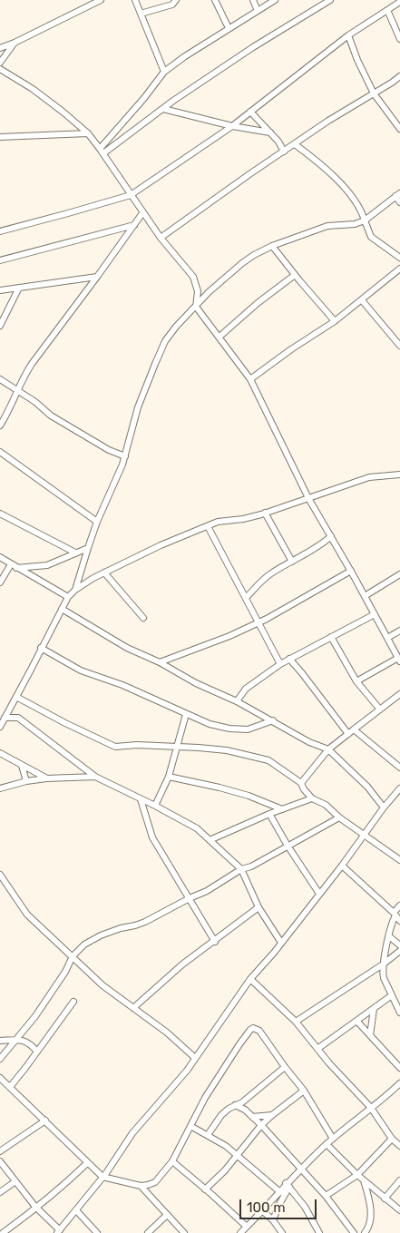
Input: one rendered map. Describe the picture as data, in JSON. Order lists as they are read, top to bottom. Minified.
{"scale_bar":"100 m"}
